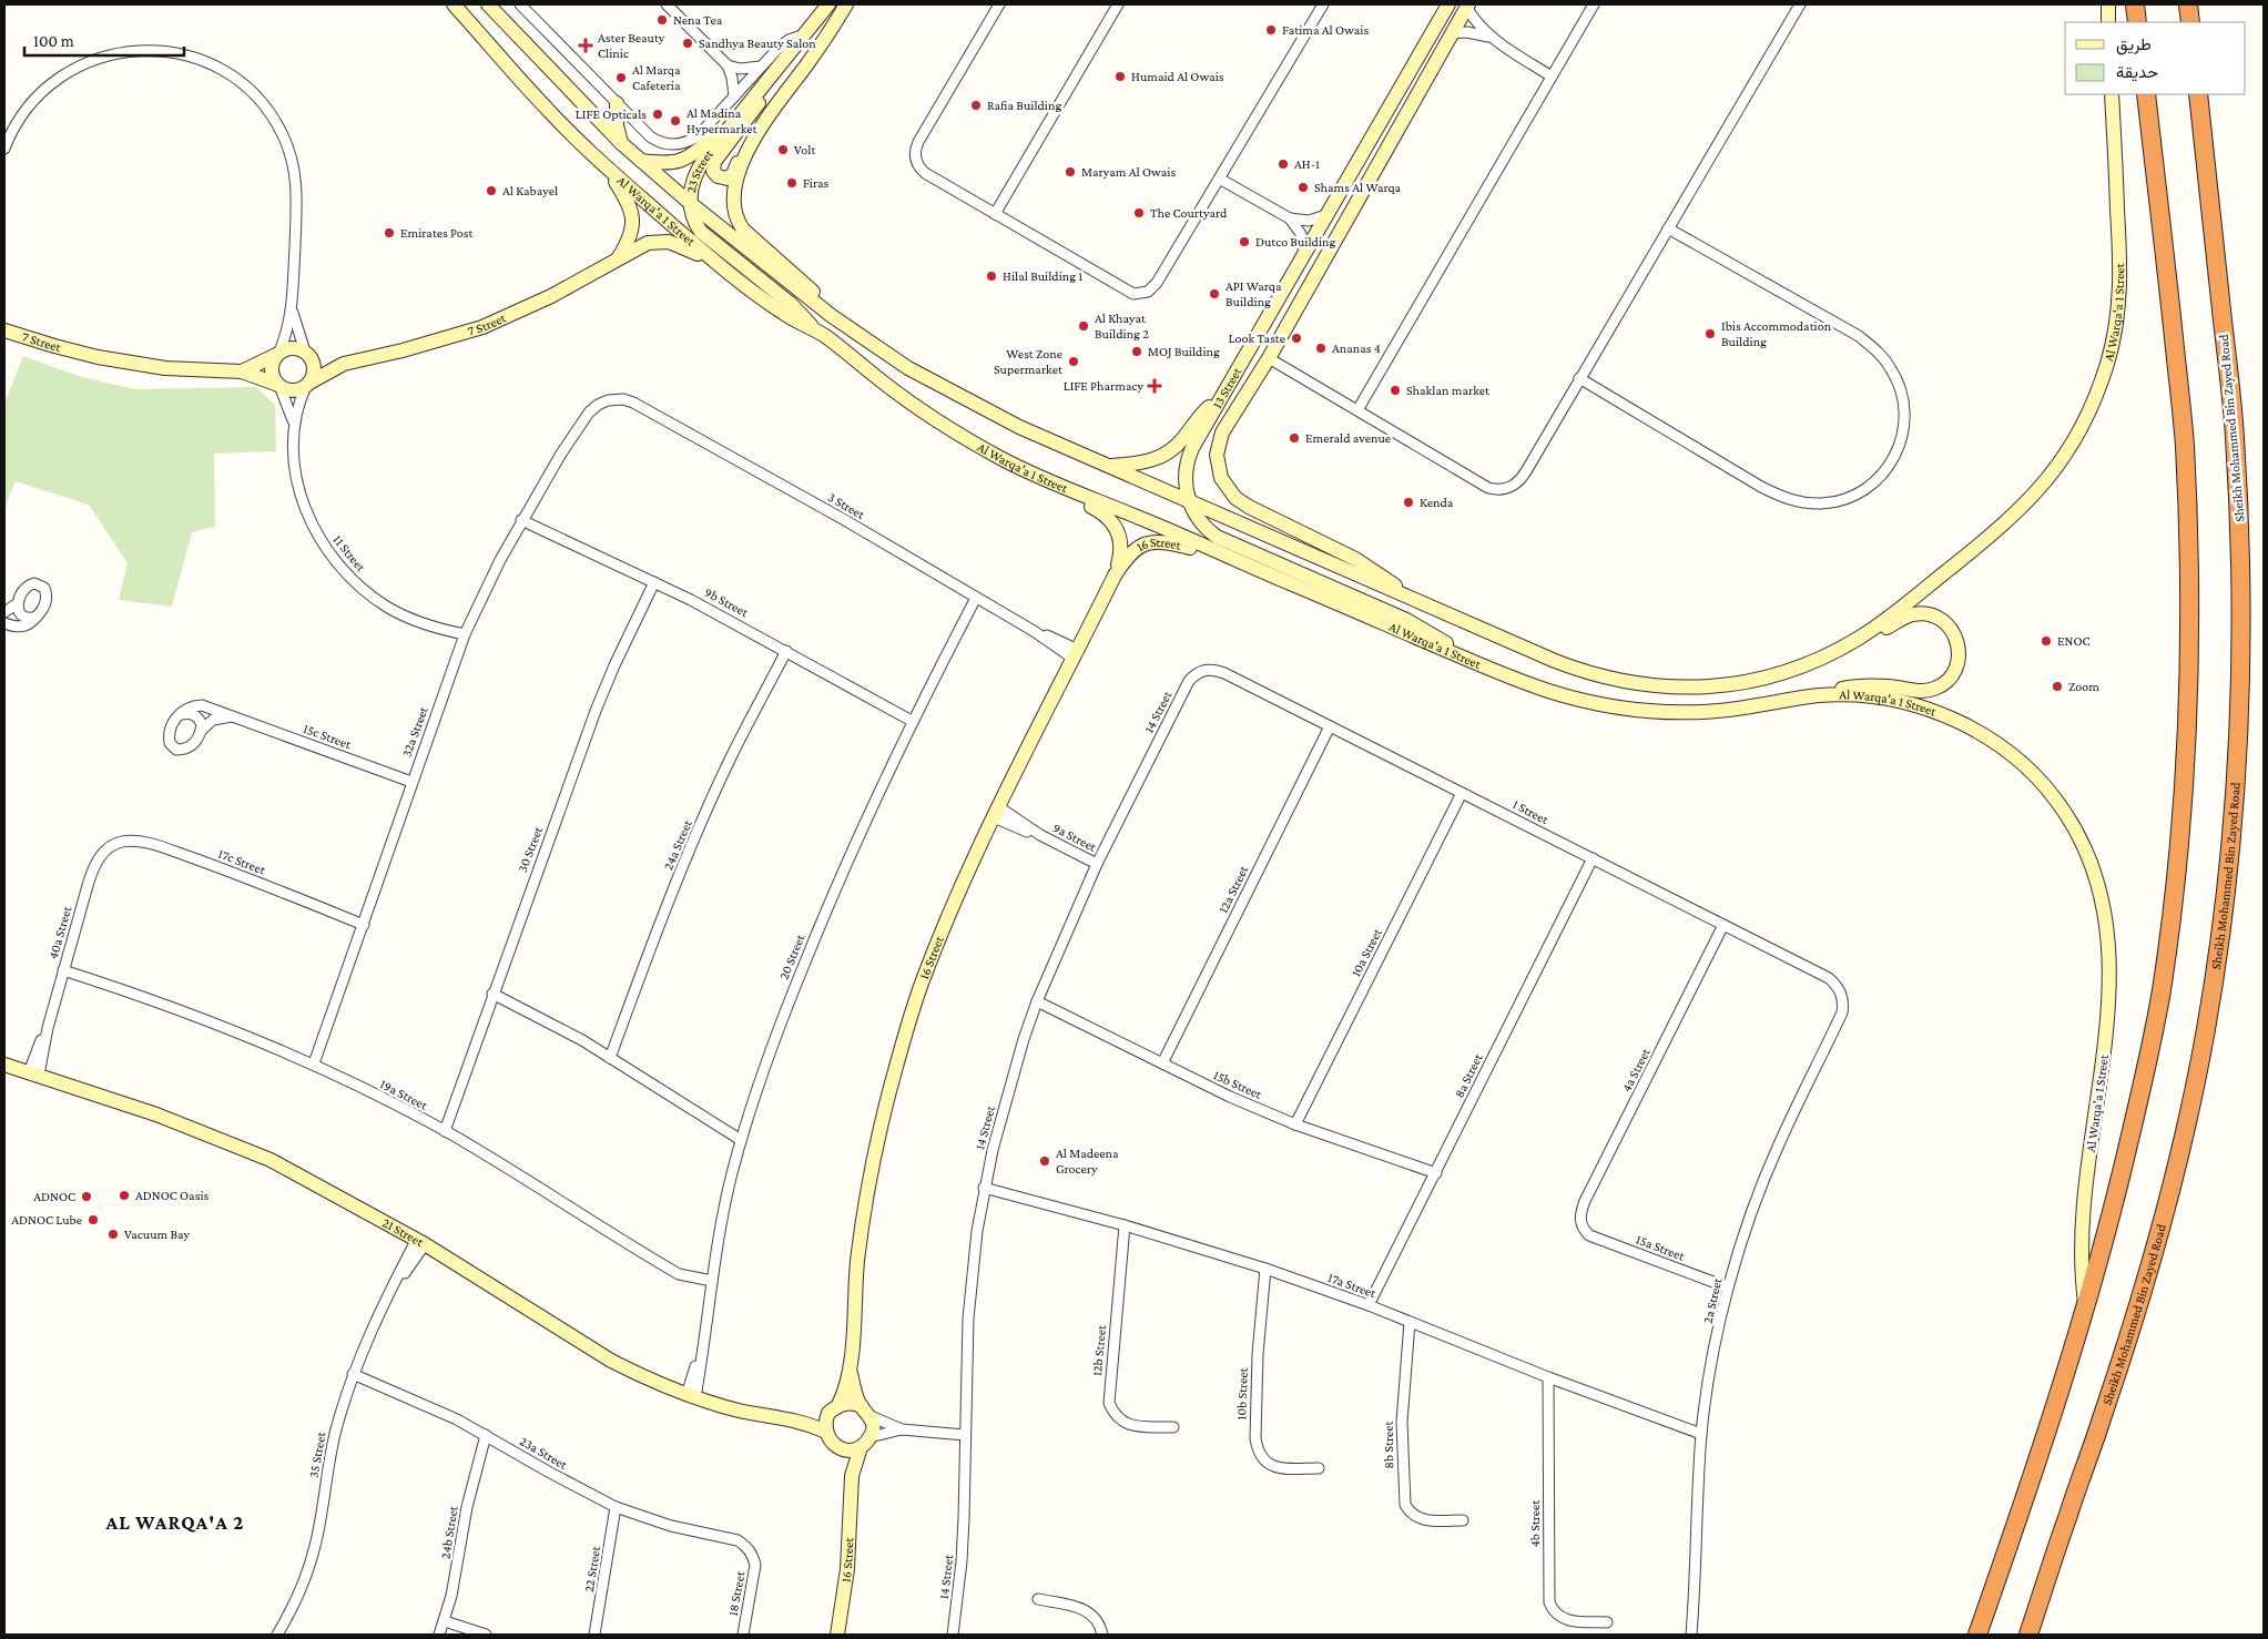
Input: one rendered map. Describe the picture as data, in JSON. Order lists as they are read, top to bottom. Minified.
{"streets":{"highway":["Sheikh Mohammed Bin Zayed Road"],"street":["23 Street","Al Warqa'a 1 Street","7 Street","13 Street","3 Street","16 Street","11 Street","9b Street","14 Street","32a Street","15c Street","1 Street","9a Street","24a Street","30 Street","17c Street","12a Street","40a Street","10a Street","20 Street","4a Street","8a Street","15b Street","19a Street","21 Street","15a Street","17a Street","2a Street","12b Street","10b Street","8b Street","23a Street","35 Street","4b Street","24b Street","22 Street","18 Street"]},"crossings":[["23 Street","Al Warqa'a 1 Street"],["Al Warqa'a 1 Street","7 Street"],["Al Warqa'a 1 Street","13 Street"],["Al Warqa'a 1 Street","16 Street"],["7 Street","11 Street"],["3 Street","16 Street"],["3 Street","32a Street"],["3 Street","20 Street"],["16 Street","9a Street"],["16 Street","21 Street"],["11 Street","32a Street"],["9b Street","32a Street"],["9b Street","24a Street"],["9b Street","30 Street"],["9b Street","20 Street"],["14 Street","1 Street"],["14 Street","9a Street"],["14 Street","15b Street"],["14 Street","17a Street"],["32a Street","15c Street"],["32a Street","17c Street"],["32a Street","19a Street"],["1 Street","12a Street"],["1 Street","10a Street"],["1 Street","4a Street"],["1 Street","8a Street"],["1 Street","2a Street"],["30 Street","19a Street"],["17c Street","40a Street"],["12a Street","15b Street"],["40a Street","19a Street"],["40a Street","21 Street"],["10a Street","15b Street"],["20 Street","19a Street"],["20 Street","21 Street"],["4a Street","15a Street"],["8a Street","15b Street"],["8a Street","17a Street"],["21 Street","35 Street"],["15a Street","2a Street"],["17a Street","2a Street"],["17a Street","12b Street"],["17a Street","10b Street"],["17a Street","8b Street"],["17a Street","4b Street"],["23a Street","35 Street"],["23a Street","24b Street"],["23a Street","22 Street"],["23a Street","18 Street"]],"districts":["AL WARQA'A 2"],"places":{"other":["Nena Tea","Fatima Al Owais","Sandhya Beauty Salon","Humaid Al Owais","Al Marqa Cafeteria","Rafia Building","LIFE Opticals","Al Madina Hypermarket","Volt","AH-1","Maryam Al Owais","Firas","Shams Al Warqa","Al Kabayel","The Courtyard","Emirates Post","Dutco Building","Hilal Building 1","API Warqa Building","Al Khayat Building 2","Ibis Accommodation Building","Look Taste","Ananas 4","MOJ Building","West Zone Supermarket","Shaklan market","Emerald avenue","Kenda","ENOC","Zoom","Al Madeena Grocery","ADNOC Oasis","ADNOC","ADNOC Lube","Vacuum Bay"],"health":["Aster Beauty Clinic","LIFE Pharmacy"]},"legend":["طريق","حديقة"],"scale_bar":"100 m"}
